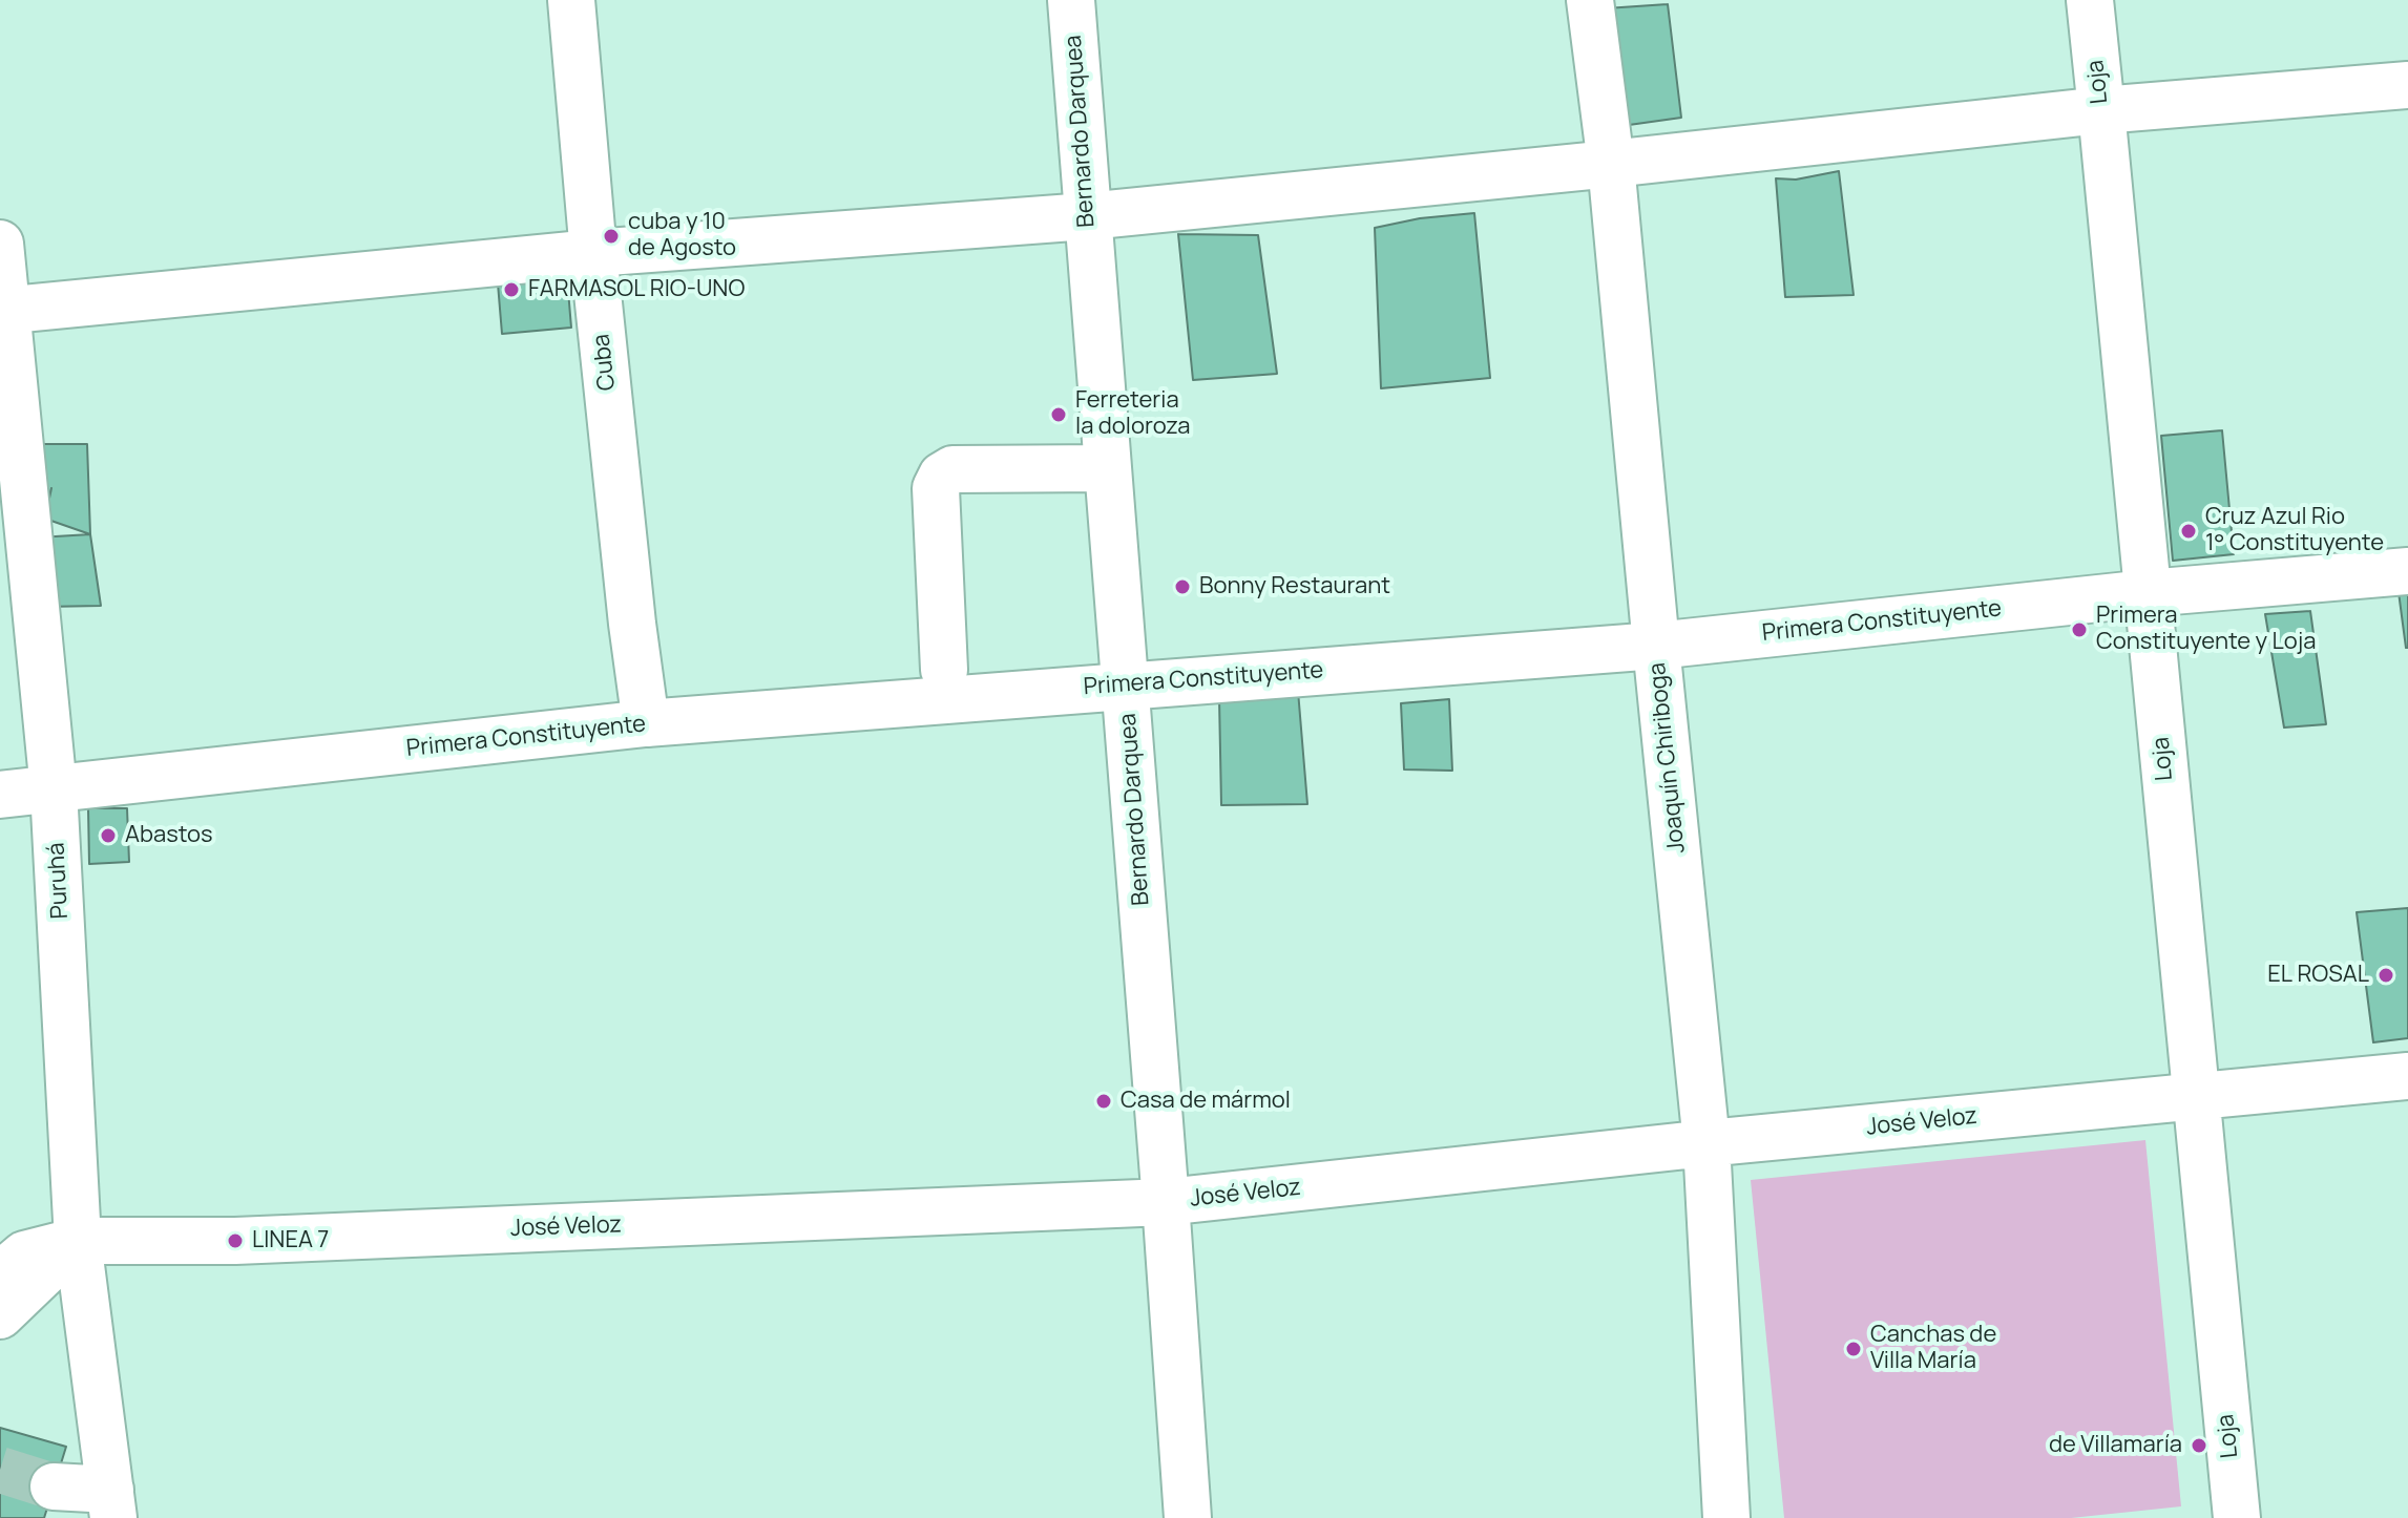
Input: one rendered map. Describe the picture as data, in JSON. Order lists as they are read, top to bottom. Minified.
{"streets":{"street":["Loja","Bernardo Darquea","Cuba","Primera Constituyente","Joaquín Chiriboga","Puruhá","José Veloz"]},"crossings":[["Loja","Primera Constituyente"],["Loja","José Veloz"],["Bernardo Darquea","Primera Constituyente"],["Bernardo Darquea","José Veloz"],["Cuba","Primera Constituyente"],["Primera Constituyente","Joaquín Chiriboga"],["Primera Constituyente","Puruhá"],["Joaquín Chiriboga","José Veloz"],["Puruhá","José Veloz"]],"places":["cuba y 10 de Agosto","FARMASOL RIO-UNO","Ferreteria la doloroza","Cruz Azul Rio 1° Constituyente","Bonny Restaurant","Primera Constituyente y Loja","Abastos","EL ROSAL","Casa de mármol","LINEA 7","Canchas de Villa María","de Villamaría"]}
